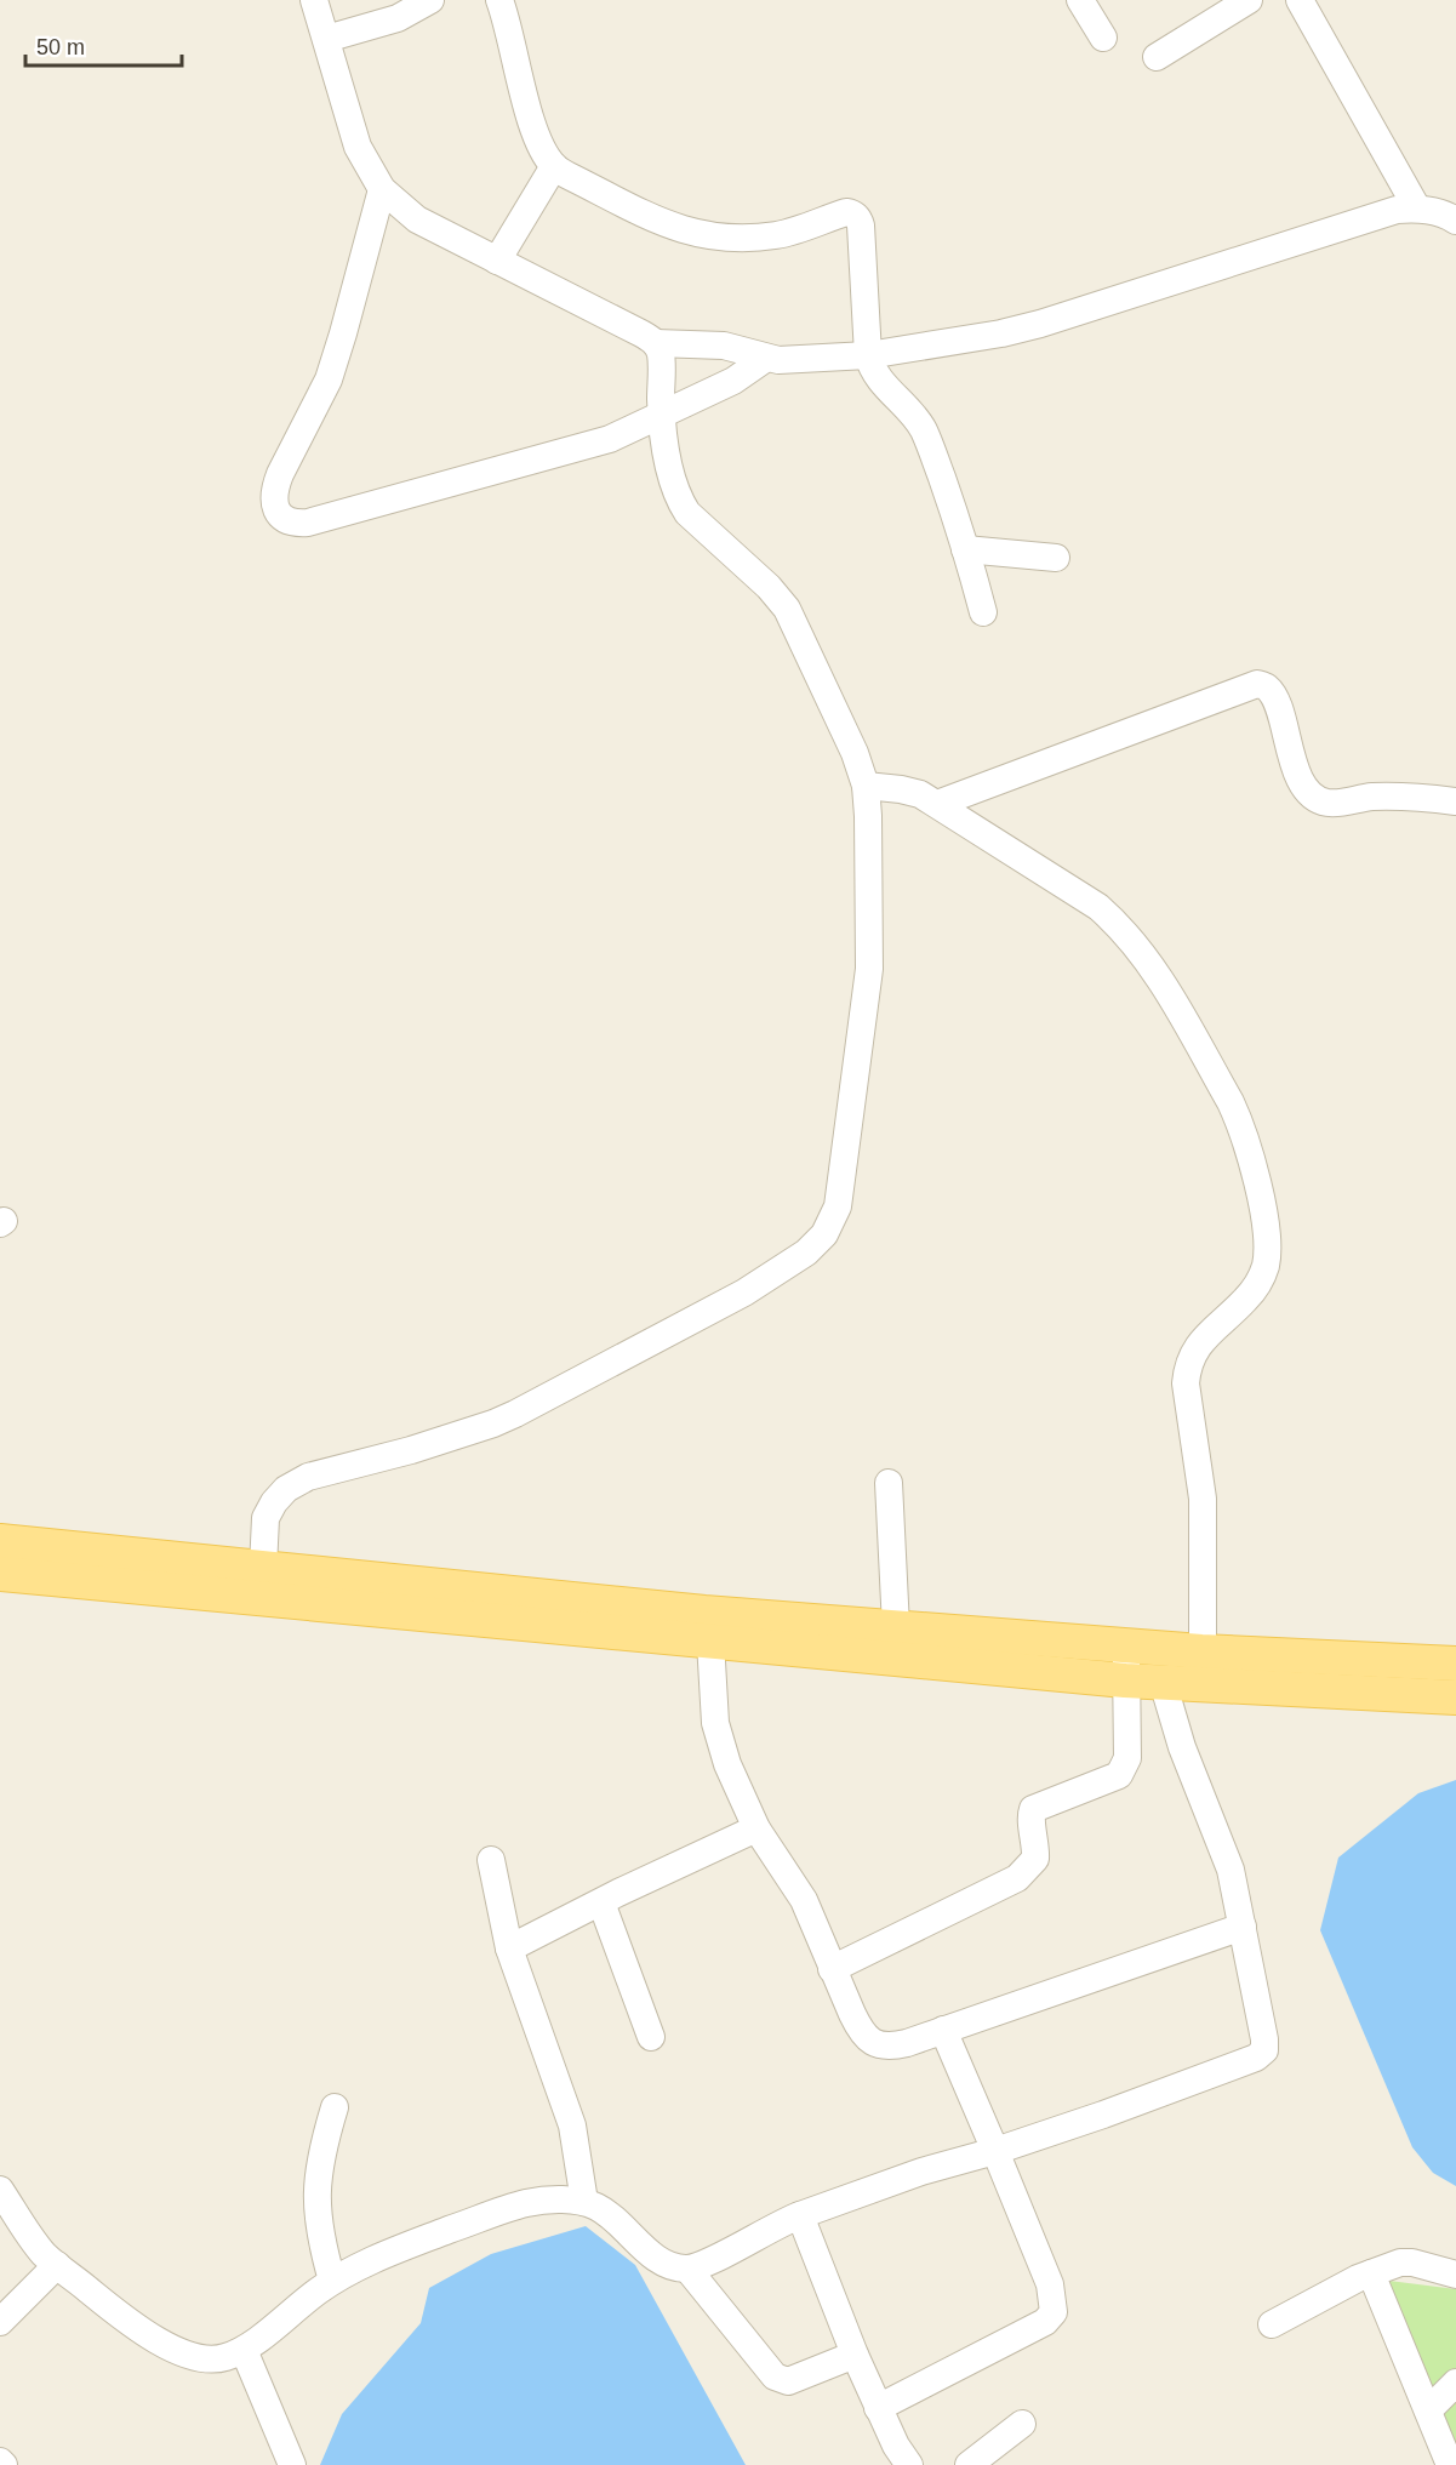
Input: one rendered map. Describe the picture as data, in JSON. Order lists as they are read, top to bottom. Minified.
{"scale_bar":"50 m"}
